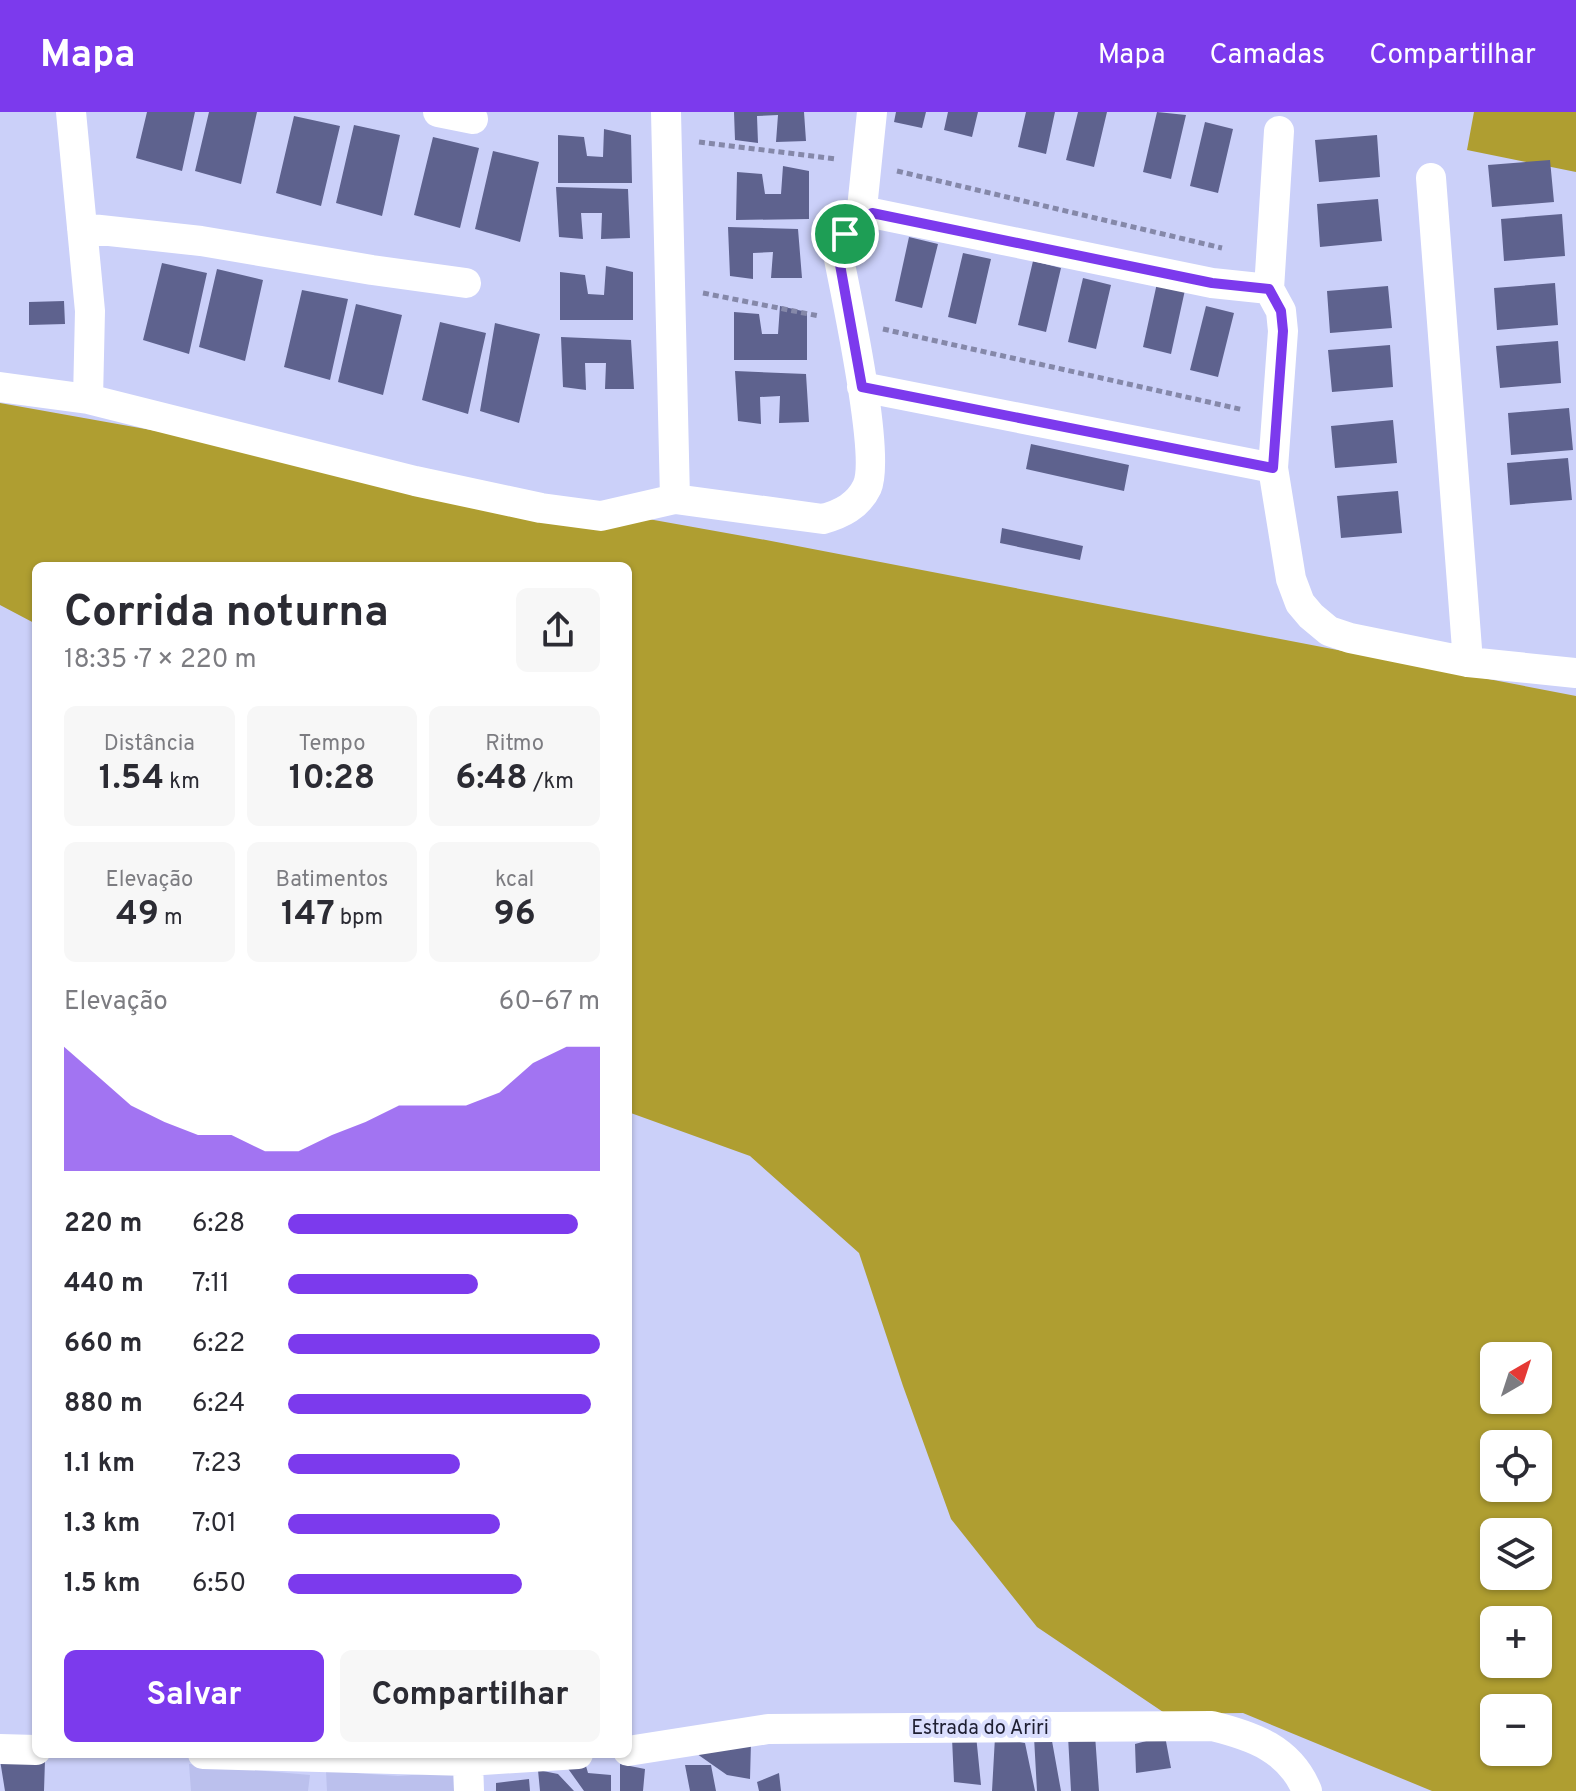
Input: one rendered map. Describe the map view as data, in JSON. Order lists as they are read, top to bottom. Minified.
{"streets":{"street":["Estrada do Ariri"]},"north":"top right","page":{"header":"Mapa","nav":["Mapa","Camadas","Compartilhar"],"heading":["Corrida noturna","18:35 · 7 × 220 m"],"stats":[["Distância","1.54 km"],["Tempo","10:28"],["Ritmo","6:48 /km"],["Elevação","49 m"],["Batimentos","147 bpm"],["kcal","96"]],"chart":["Elevação","60–67 m"],"list":[{"name":"220 m","note":"6:28"},{"name":"440 m","note":"7:11"},{"name":"660 m","note":"6:22"},{"name":"880 m","note":"6:24"},{"name":"1.1 km","note":"7:23"},{"name":"1.3 km","note":"7:01"},{"name":"1.5 km","note":"6:50"}],"map_buttons":["+","−"],"buttons":["Salvar","Compartilhar"]}}
